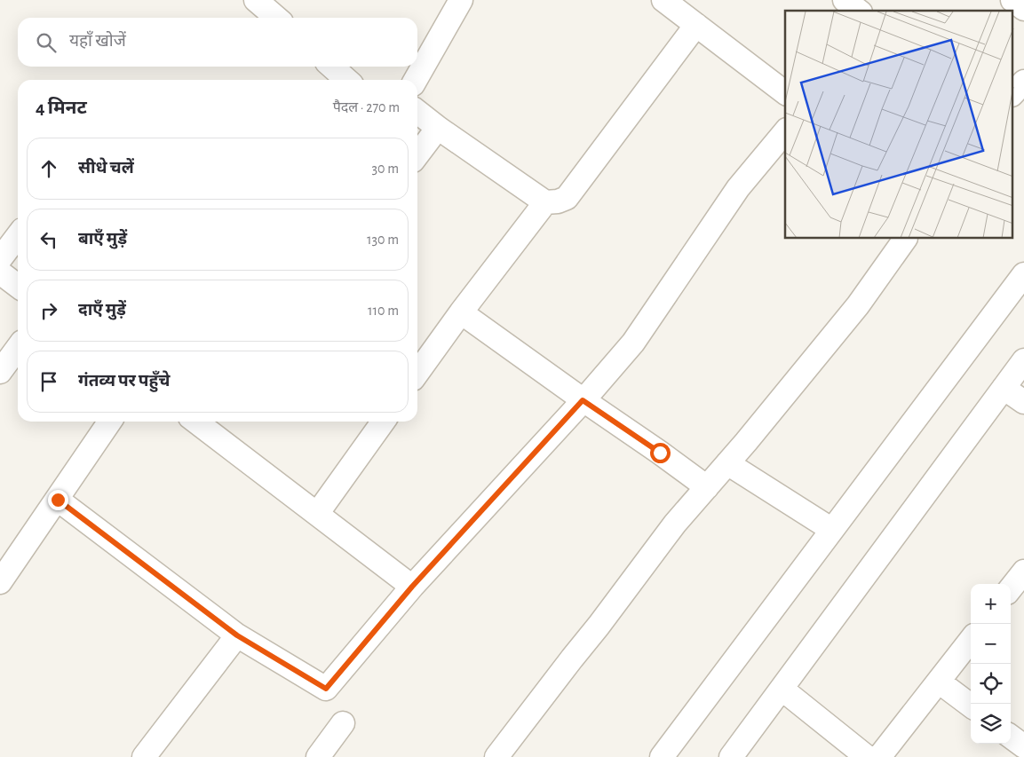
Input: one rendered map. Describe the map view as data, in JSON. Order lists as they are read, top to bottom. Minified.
{"page":{"search":"यहाँ खोजें","heading":["4 मिनट","पैदल · 270 m"],"list":[["सीधे चलें","30 m"],["बाएँ मुड़ें","130 m"],["दाएँ मुड़ें","110 m"],"गंतव्य पर पहुँचे"],"map_buttons":["+","−"]}}
